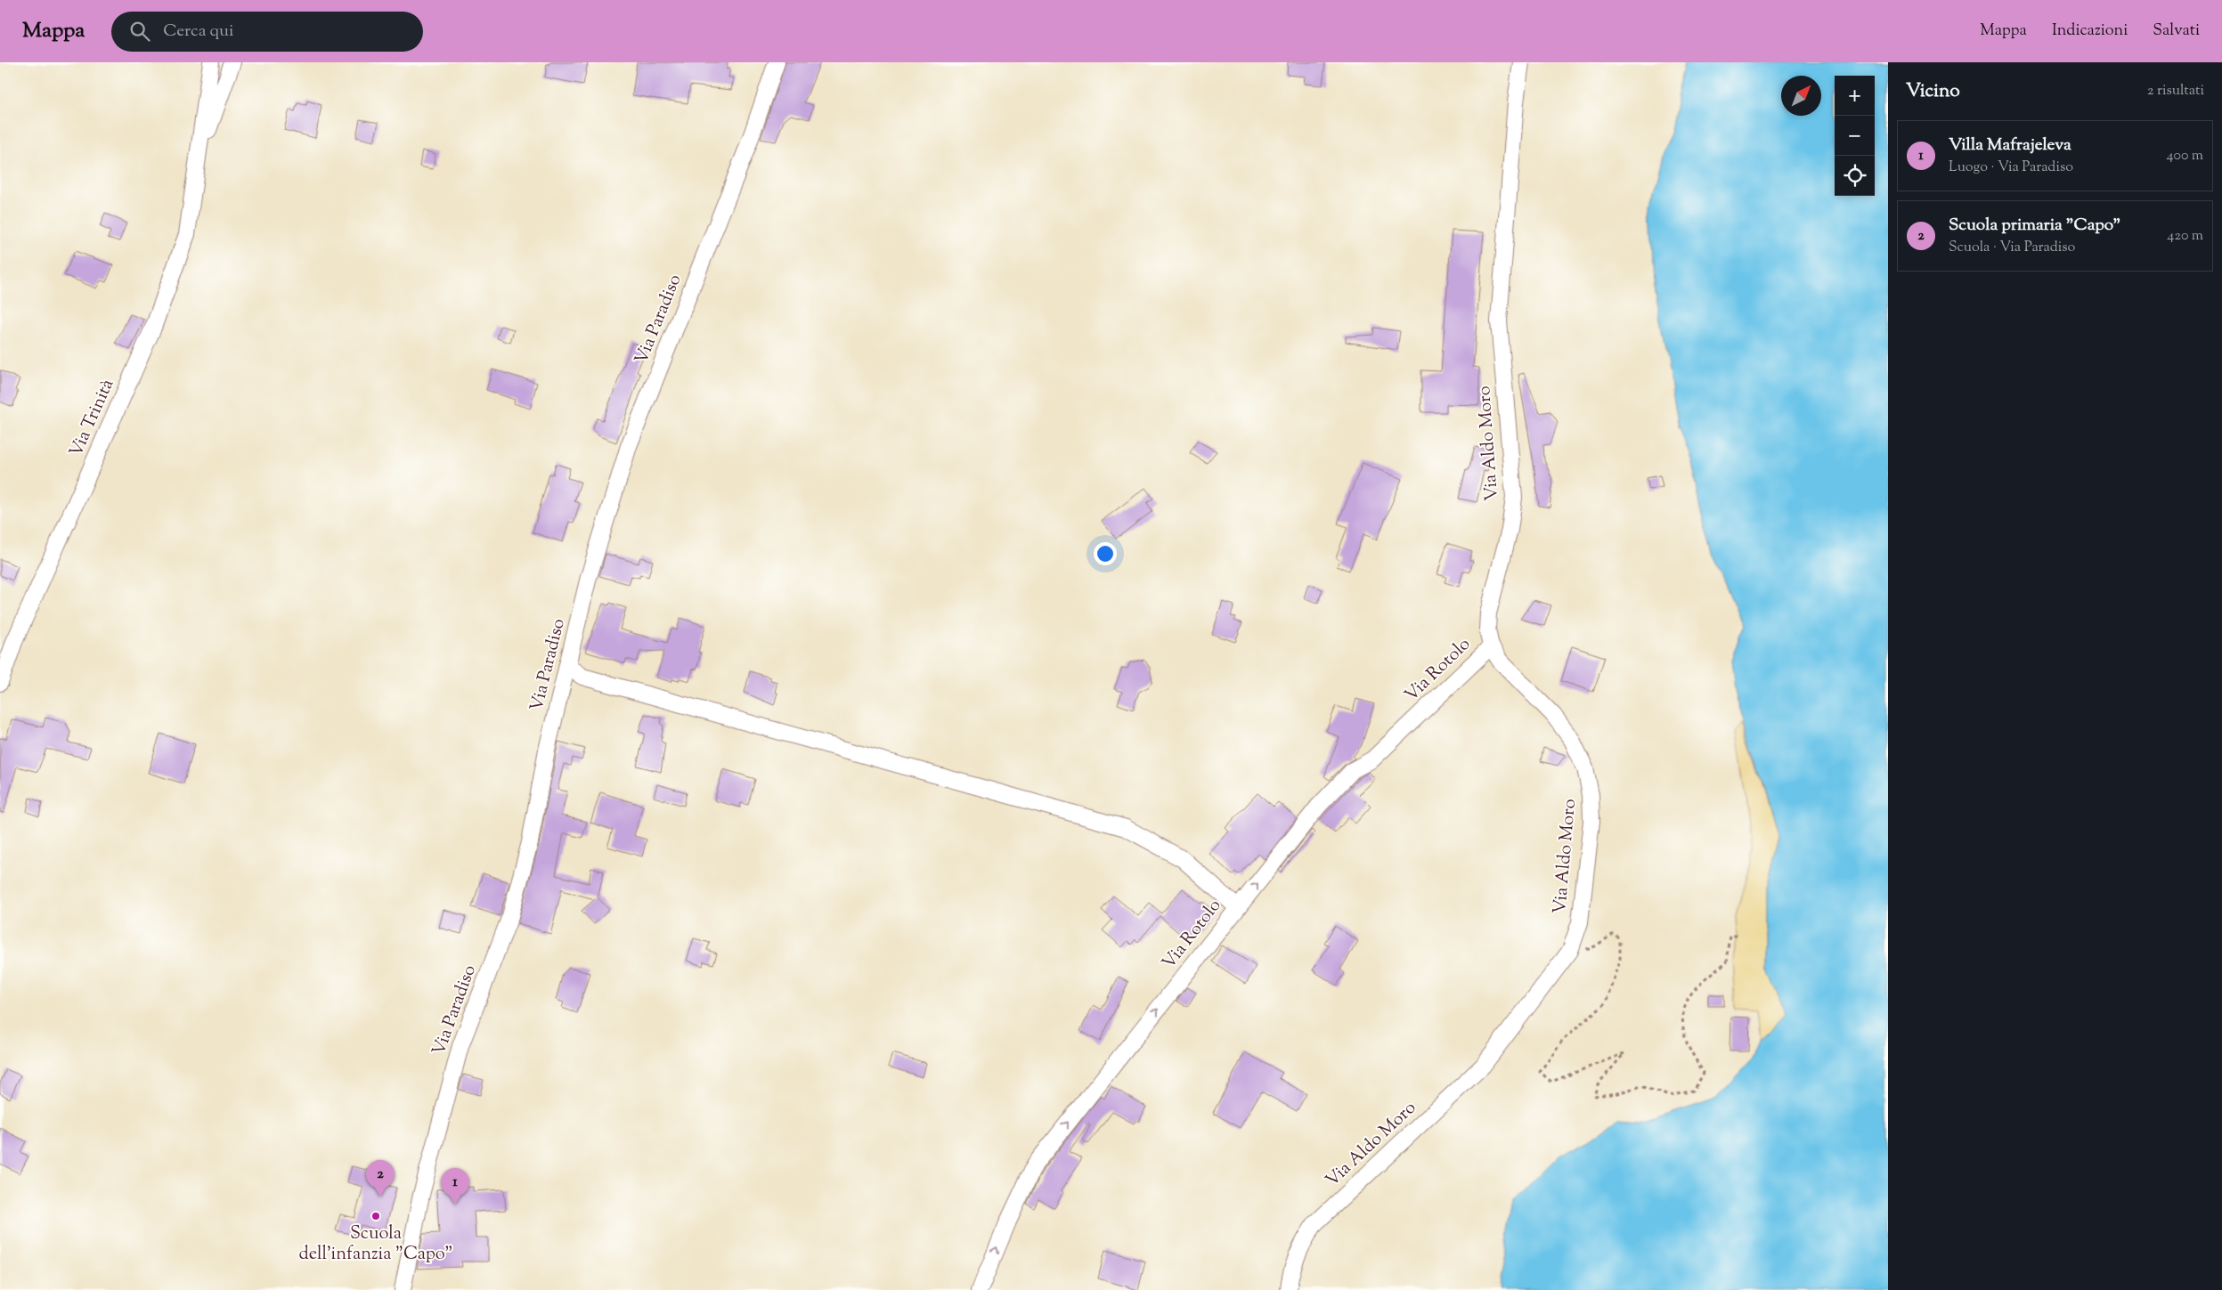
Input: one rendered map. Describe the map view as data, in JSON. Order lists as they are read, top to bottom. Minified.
{"streets":{"street":["Via Paradiso","Via Trinità","Via Aldo Moro","Via Rotolo"]},"crossings":[["Via Aldo Moro","Via Rotolo"]],"one_way":["Via Rotolo"],"places":["Scuola dell'infanzia \"Capo\""],"north":"top right","page":{"header":"Mappa","search":"Cerca qui","nav":["Mappa","Indicazioni","Salvati"],"heading":["Vicino","2 risultati"],"map_buttons":["+","−"],"list":[{"mark":"1","name":"Villa Mafrajeleva","note":"Luogo · Via Paradiso","value":"400 m"},{"mark":"2","name":"Scuola primaria \"Capo\"","note":"Scuola · Via Paradiso","value":"420 m"}],"pins":["2","1"]}}
